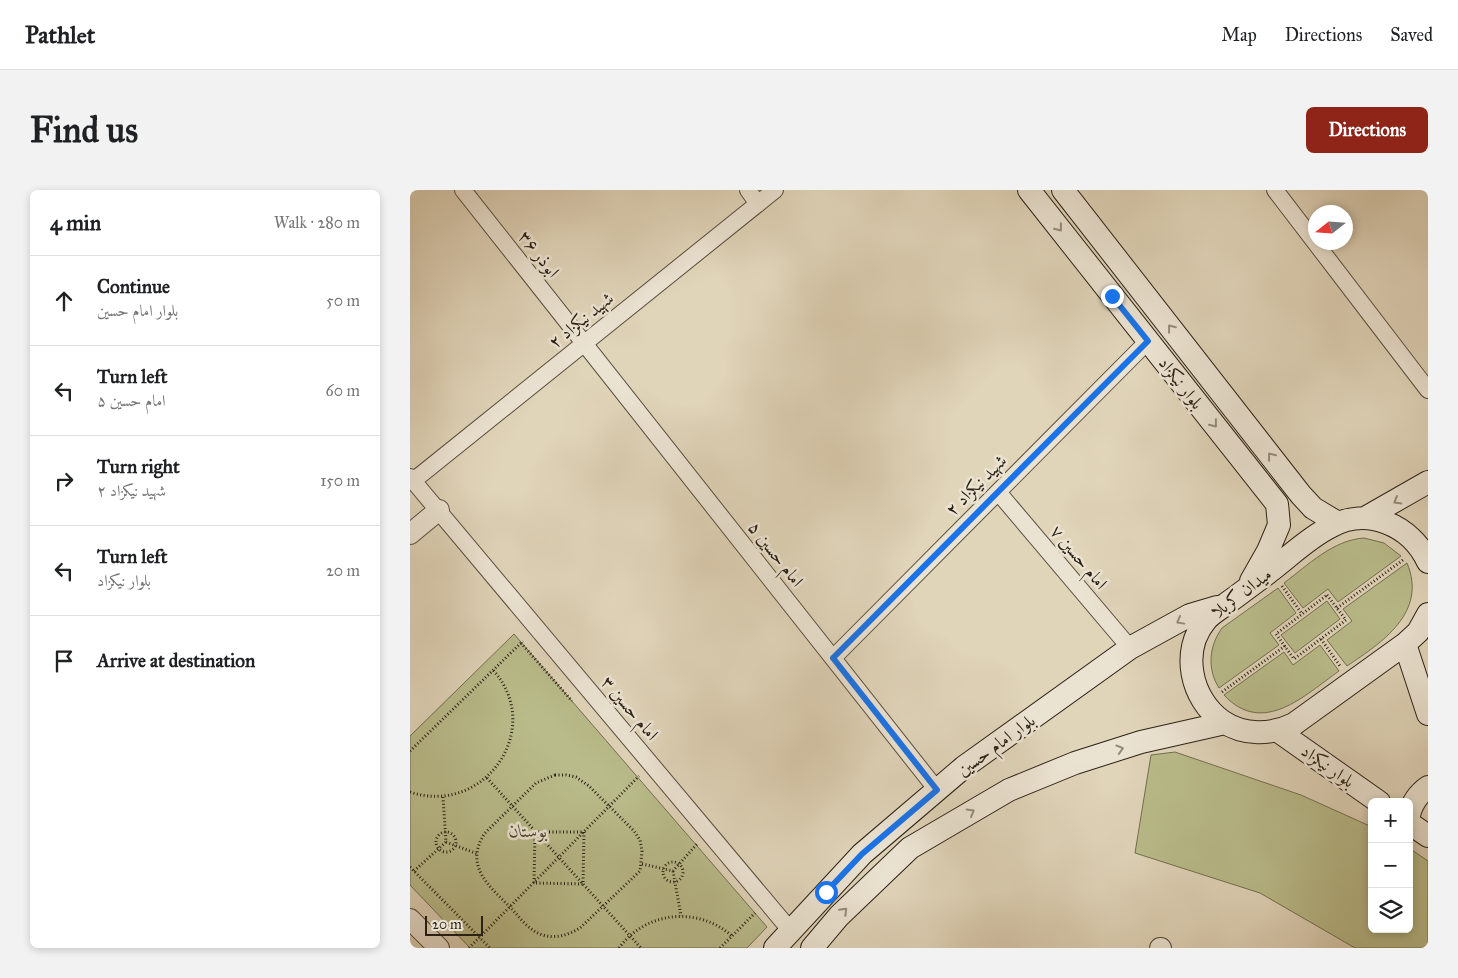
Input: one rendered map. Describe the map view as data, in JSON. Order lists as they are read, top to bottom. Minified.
{"streets":{"main road":["بلوار نیکزاد","میدان کربلا","بلوار امام حسین"],"street":["ابوذر ۳۶","شهید نیکزاد ۲","امام حسین ۵","امام حسین ۷","امام حسین ۳"]},"crossings":[["ابوذر ۳۶","شهید نیکزاد ۲"],["ابوذر ۳۶","امام حسین ۵"],["شهید نیکزاد ۲","بلوار نیکزاد"],["شهید نیکزاد ۲","امام حسین ۵"],["شهید نیکزاد ۲","امام حسین ۷"],["شهید نیکزاد ۲","امام حسین ۳"],["بلوار نیکزاد","میدان کربلا"],["امام حسین ۵","بلوار امام حسین"],["امام حسین ۷","بلوار امام حسین"],["میدان کربلا","بلوار امام حسین"],["امام حسین ۳","بلوار امام حسین"]],"parks":["بوستان"],"scale_bar":"20 m","north":"left","page":{"header":"Pathlet","nav":["Map","Directions","Saved"],"buttons":"Directions","title":"Find us","heading":["4 min","Walk · 280 m"],"list":[["Continue","بلوار امام حسین","50 m"],["Turn left","امام حسین ۵","60 m"],["Turn right","شهید نیکزاد ۲","150 m"],["Turn left","بلوار نیکزاد","20 m"],"Arrive at destination"],"map_buttons":["+","−"],"scale":"20 m"}}
